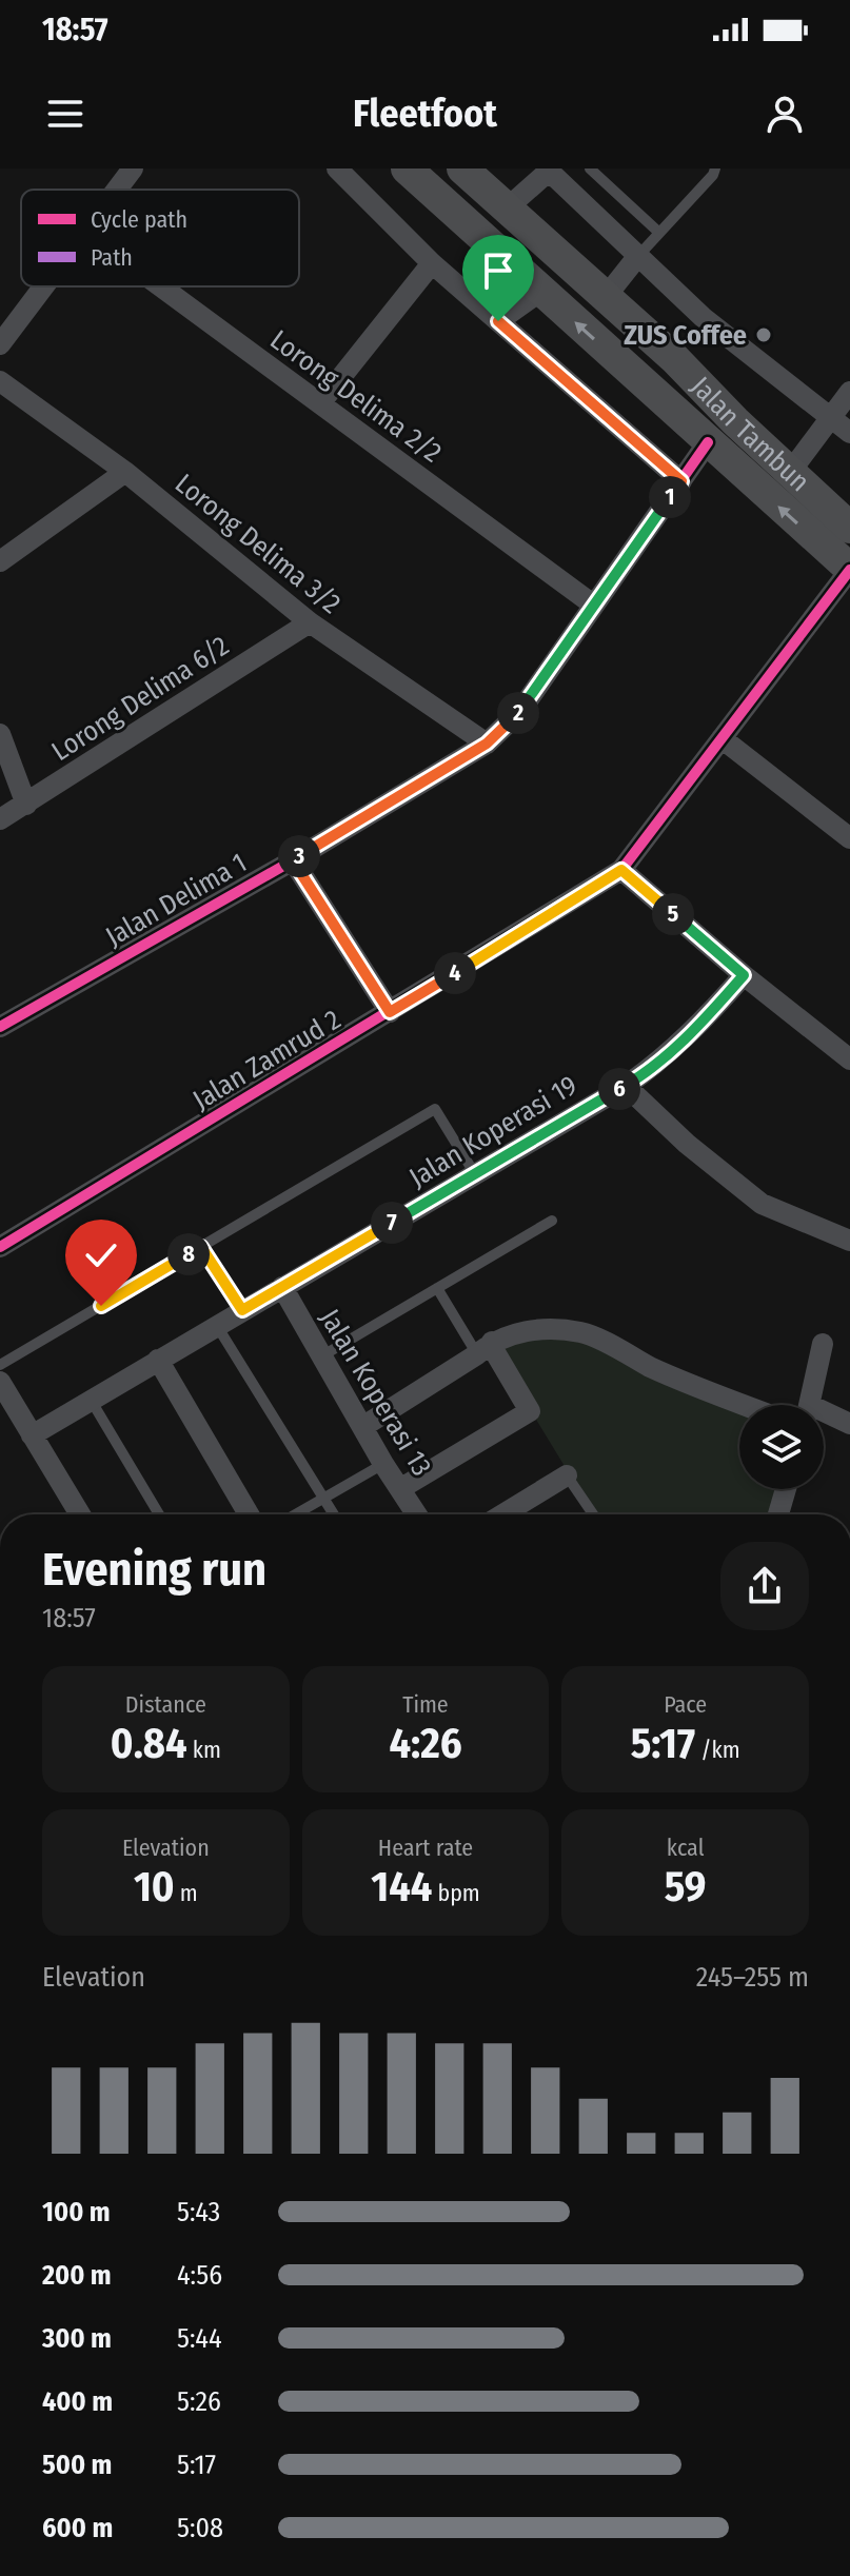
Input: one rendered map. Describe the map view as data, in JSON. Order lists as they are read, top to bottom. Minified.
{"streets":{"main road":["Jalan Tambun"],"street":["Lorong Delima 2/2","Lorong Delima 3/2","Lorong Delima 6/2","Jalan Delima 1","Jalan Zamrud 2","Jalan Koperasi 19","Jalan Koperasi 13"]},"crossings":[["Lorong Delima 2/2","Jalan Delima 1"],["Jalan Tambun","Jalan Delima 1"],["Jalan Tambun","Jalan Zamrud 2"],["Lorong Delima 3/2","Lorong Delima 6/2"],["Lorong Delima 3/2","Jalan Delima 1"],["Jalan Koperasi 19","Jalan Koperasi 13"]],"places":["ZUS Coffee"],"legend":["Cycle path","Path"],"page":{"status":"18:57","header":"Fleetfoot","pins":["1","2","3","5","4","6","7","8"],"heading":["Evening run","18:57"],"stats":[["Distance","0.84 km"],["Time","4:26"],["Pace","5:17 /km"],["Elevation","10 m"],["Heart rate","144 bpm"],["kcal","59"]],"chart":["Elevation","245–255 m"],"list":[{"name":"100 m","note":"5:43"},{"name":"200 m","note":"4:56"},{"name":"300 m","note":"5:44"},{"name":"400 m","note":"5:26"},{"name":"500 m","note":"5:17"},{"name":"600 m","note":"5:08"}]}}
